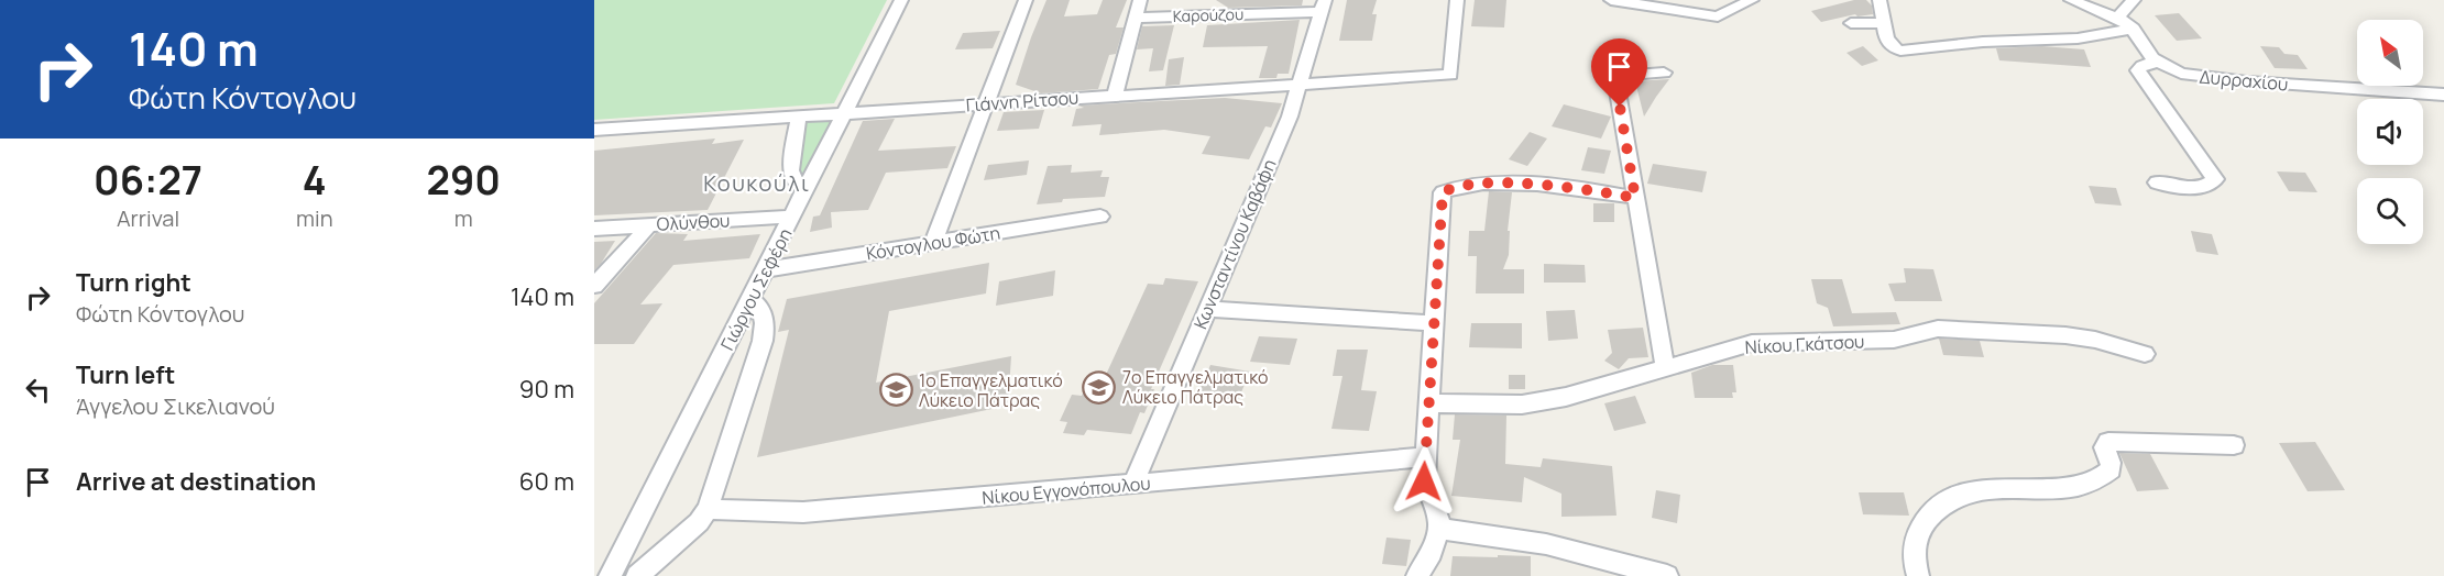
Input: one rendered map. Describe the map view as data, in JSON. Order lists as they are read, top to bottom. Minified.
{"streets":{"street":["Καρούζου","Δυρραχίου","Γιάννη Ρίτσου","Ολύνθου","Κόντογλου Φώτη","Κωνσταντίνου Καβάφη","Γιώργου Σεφέρη","Νίκου Γκάτσου","Νίκου Εγγονόπουλου"]},"crossings":[["Καρούζου","Κωνσταντίνου Καβάφη"],["Γιάννη Ρίτσου","Κωνσταντίνου Καβάφη"],["Γιάννη Ρίτσου","Γιώργου Σεφέρη"],["Ολύνθου","Γιώργου Σεφέρη"],["Κόντογλου Φώτη","Γιώργου Σεφέρη"],["Κωνσταντίνου Καβάφη","Νίκου Εγγονόπουλου"]],"districts":["Κουκούλι"],"places":{"school or university":["7ο Επαγγελματικό Λύκειο Πάτρας","1o Επαγγελματικό Λύκειο Πάτρας"]},"north":"top left","page":{"turn":["140 m","Φώτη Κόντογλου"],"eta":["06:27","Arrival","4","min","290","m"],"list":[{"name":"Turn right","note":"Φώτη Κόντογλου","value":"140 m"},{"name":"Turn left","note":"Άγγελου Σικελιανού","value":"90 m"},{"name":"Arrive at destination","value":"60 m"}]}}
